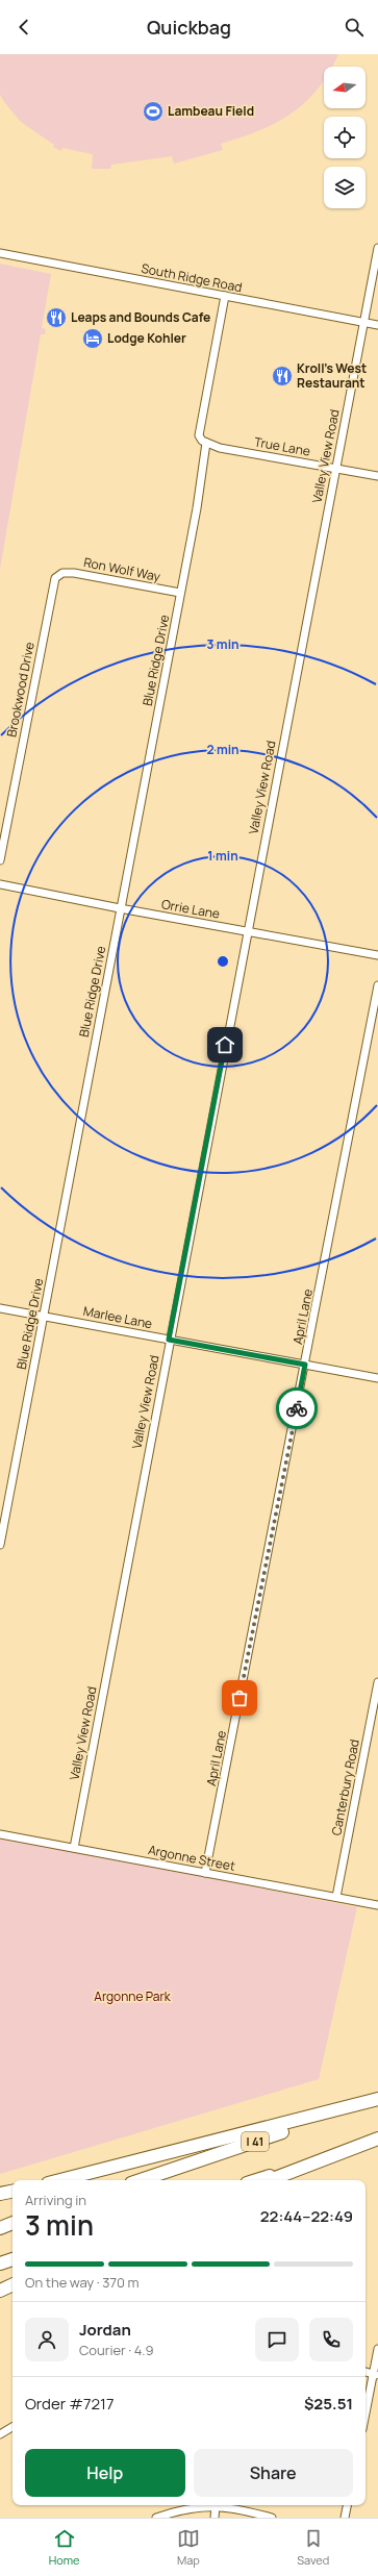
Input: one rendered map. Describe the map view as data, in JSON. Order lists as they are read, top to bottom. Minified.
{"streets":{"highway":["I 41"],"street":["South Ridge Road","True Lane","Valley View Road","Ron Wolf Way","Blue Ridge Drive","Brookwood Drive","Orrie Lane","April Lane","Marlee Lane","Canterbury Road","Argonne Street"]},"crossings":[["South Ridge Road","Valley View Road"],["True Lane","Valley View Road"],["True Lane","Blue Ridge Drive"],["Valley View Road","Orrie Lane"],["Valley View Road","Marlee Lane"],["Valley View Road","Argonne Street"],["Ron Wolf Way","Blue Ridge Drive"],["Ron Wolf Way","Brookwood Drive"],["Blue Ridge Drive","Orrie Lane"],["Blue Ridge Drive","Marlee Lane"],["April Lane","Marlee Lane"],["April Lane","Argonne Street"],["Canterbury Road","Argonne Street"]],"parks":["Argonne Park"],"places":{"sports":["Lambeau Field"],"restaurant":["Leaps and Bounds Cafe","Kroll's West Restaurant"],"hotel":["Lodge Kohler"]},"north":"left","page":{"header":"Quickbag","heading":["3 min","Arriving in","22:44–22:49"],"panel":["Jordan","Courier · 4.9","Order #7217","$25.51"],"bar":"On the way · 370 m","buttons":["Help","Share"],"tabs":["Home","Map","Saved"]},"rings":["3 min","2 min","1 min"]}
